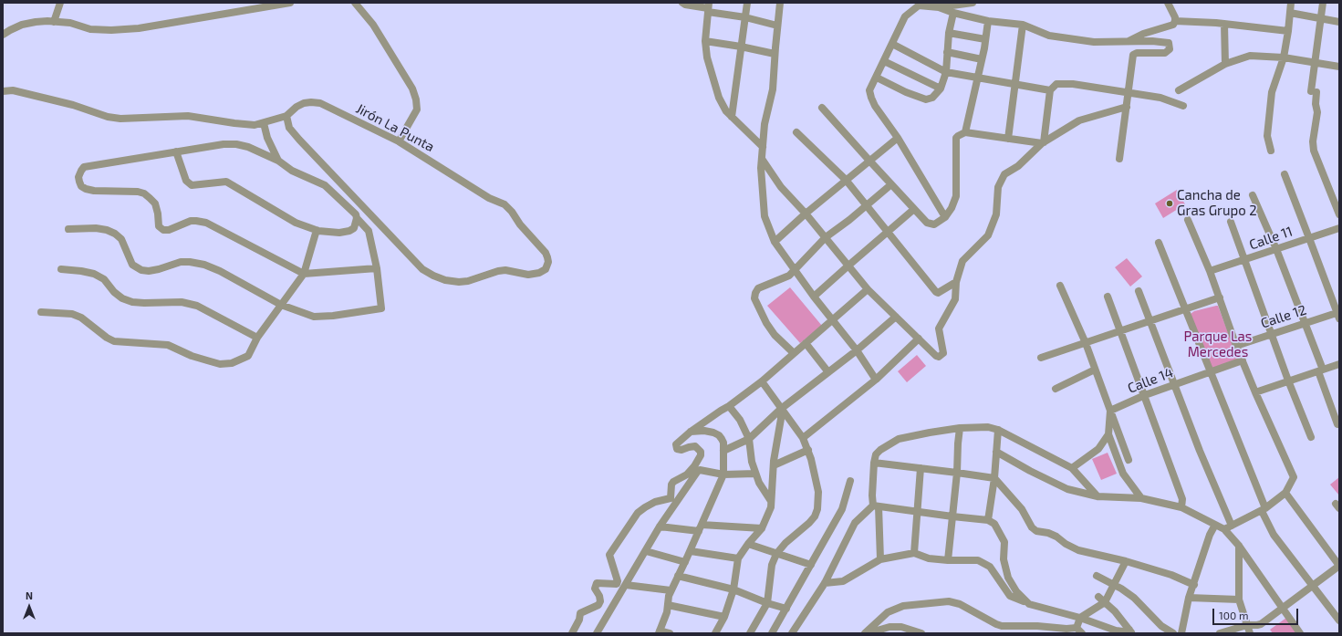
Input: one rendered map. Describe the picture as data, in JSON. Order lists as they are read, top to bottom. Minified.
{"streets":{"street":["Jirón La Punta","Calle 11","Calle 12","Calle 14"]},"parks":["Parque Las Mercedes"],"places":["Cancha de Gras Grupo 2"],"scale_bar":"100 m","north":"top"}
